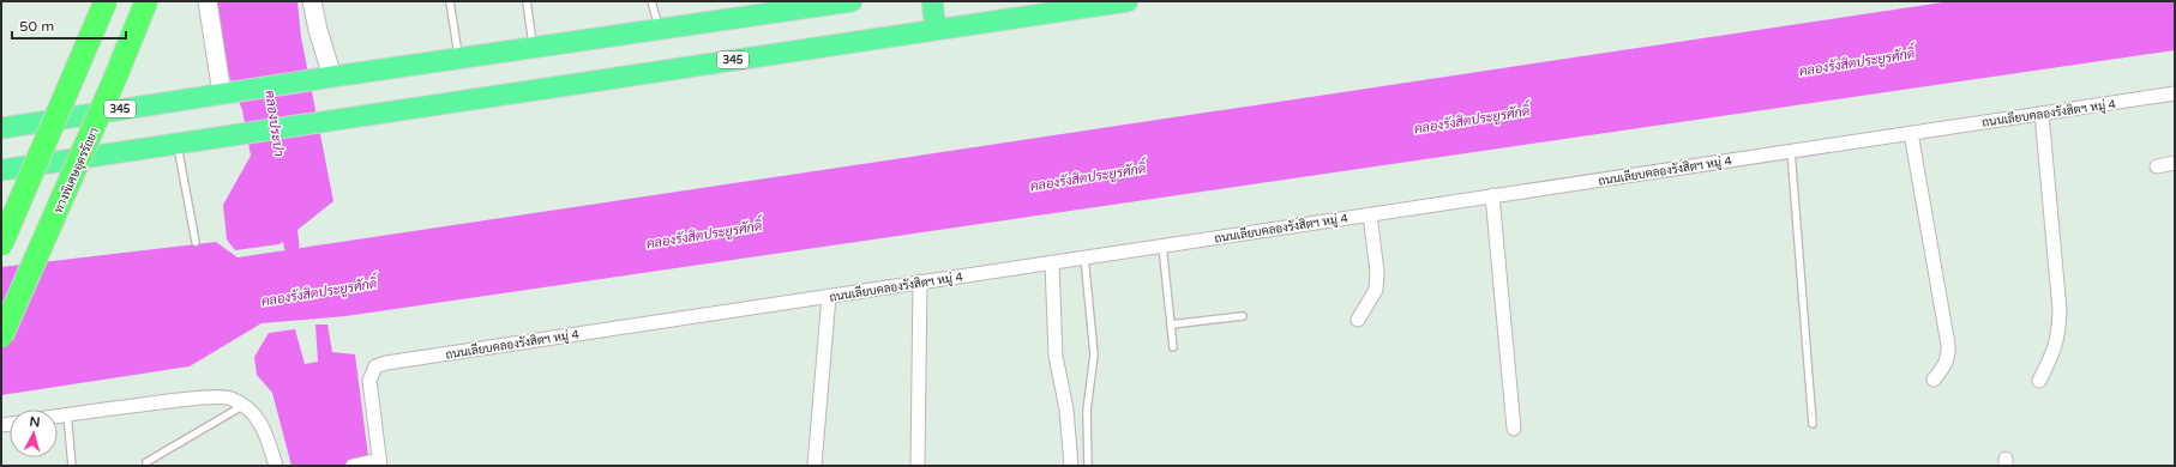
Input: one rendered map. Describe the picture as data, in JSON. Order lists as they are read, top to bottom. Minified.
{"streets":{"highway":["ทางพิเศษอุดรรัถยา"],"main road":["345"],"street":["ถนนเลียบคลองรังสิตฯ หมู่ 4"]},"water":["คลองรังสิตประยูรศักดิ์","คลองประปา"],"scale_bar":"50 m","north":"top"}
